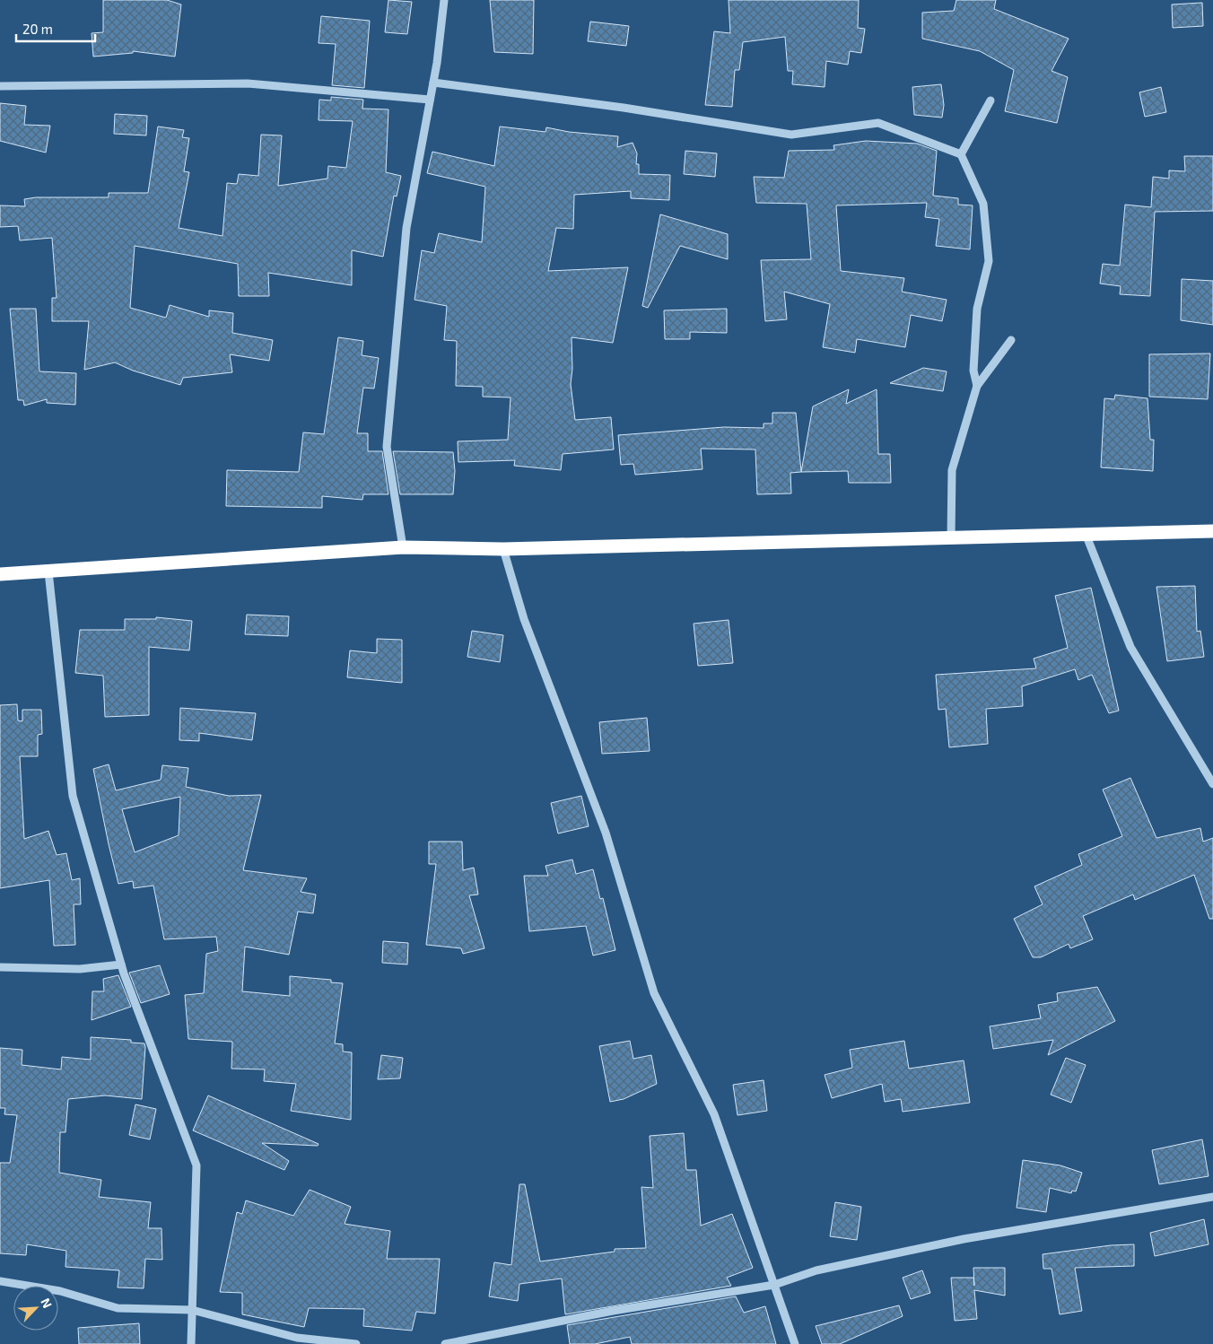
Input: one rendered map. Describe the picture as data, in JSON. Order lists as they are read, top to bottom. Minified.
{"scale_bar":"20 m","north":"top right"}
